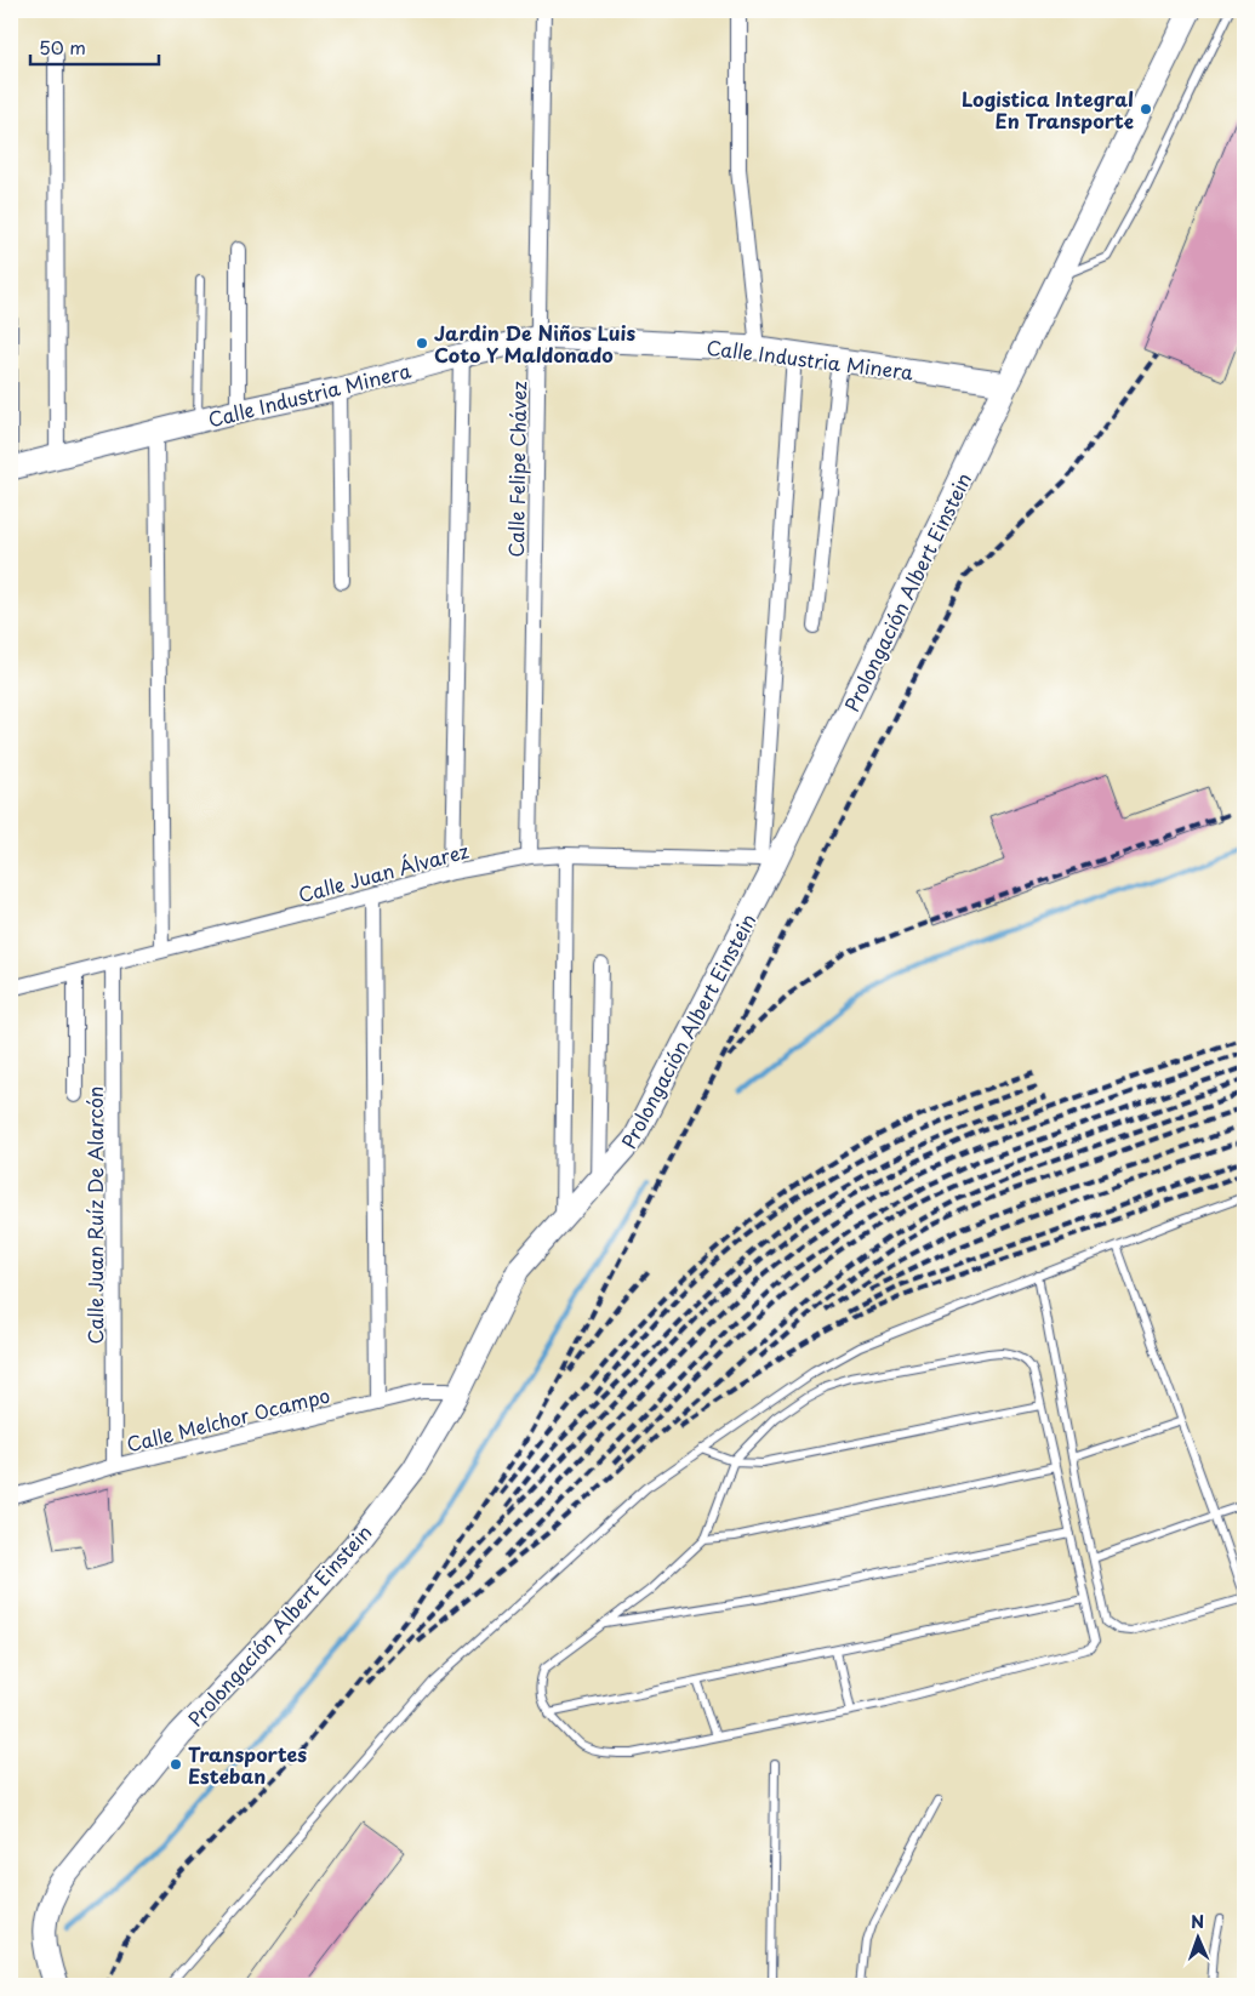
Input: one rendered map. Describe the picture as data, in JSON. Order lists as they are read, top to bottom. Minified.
{"streets":{"main road":["Calle Industria Minera","Prolongación Albert Einstein"],"street":["Calle Felipe Chávez","Calle Juan Álvarez","Calle Juan Ruíz De Alarcón","Calle Melchor Ocampo"]},"crossings":[["Calle Industria Minera","Calle Felipe Chávez"],["Calle Industria Minera","Prolongación Albert Einstein"],["Calle Felipe Chávez","Calle Juan Álvarez"],["Prolongación Albert Einstein","Calle Juan Álvarez"],["Prolongación Albert Einstein","Calle Melchor Ocampo"],["Calle Juan Álvarez","Calle Juan Ruíz De Alarcón"],["Calle Juan Ruíz De Alarcón","Calle Melchor Ocampo"]],"places":["Logistica Integral En Transporte","Jardin De Niños Luis Coto Y Maldonado","Transportes Esteban"],"scale_bar":"50 m","north":"top"}
